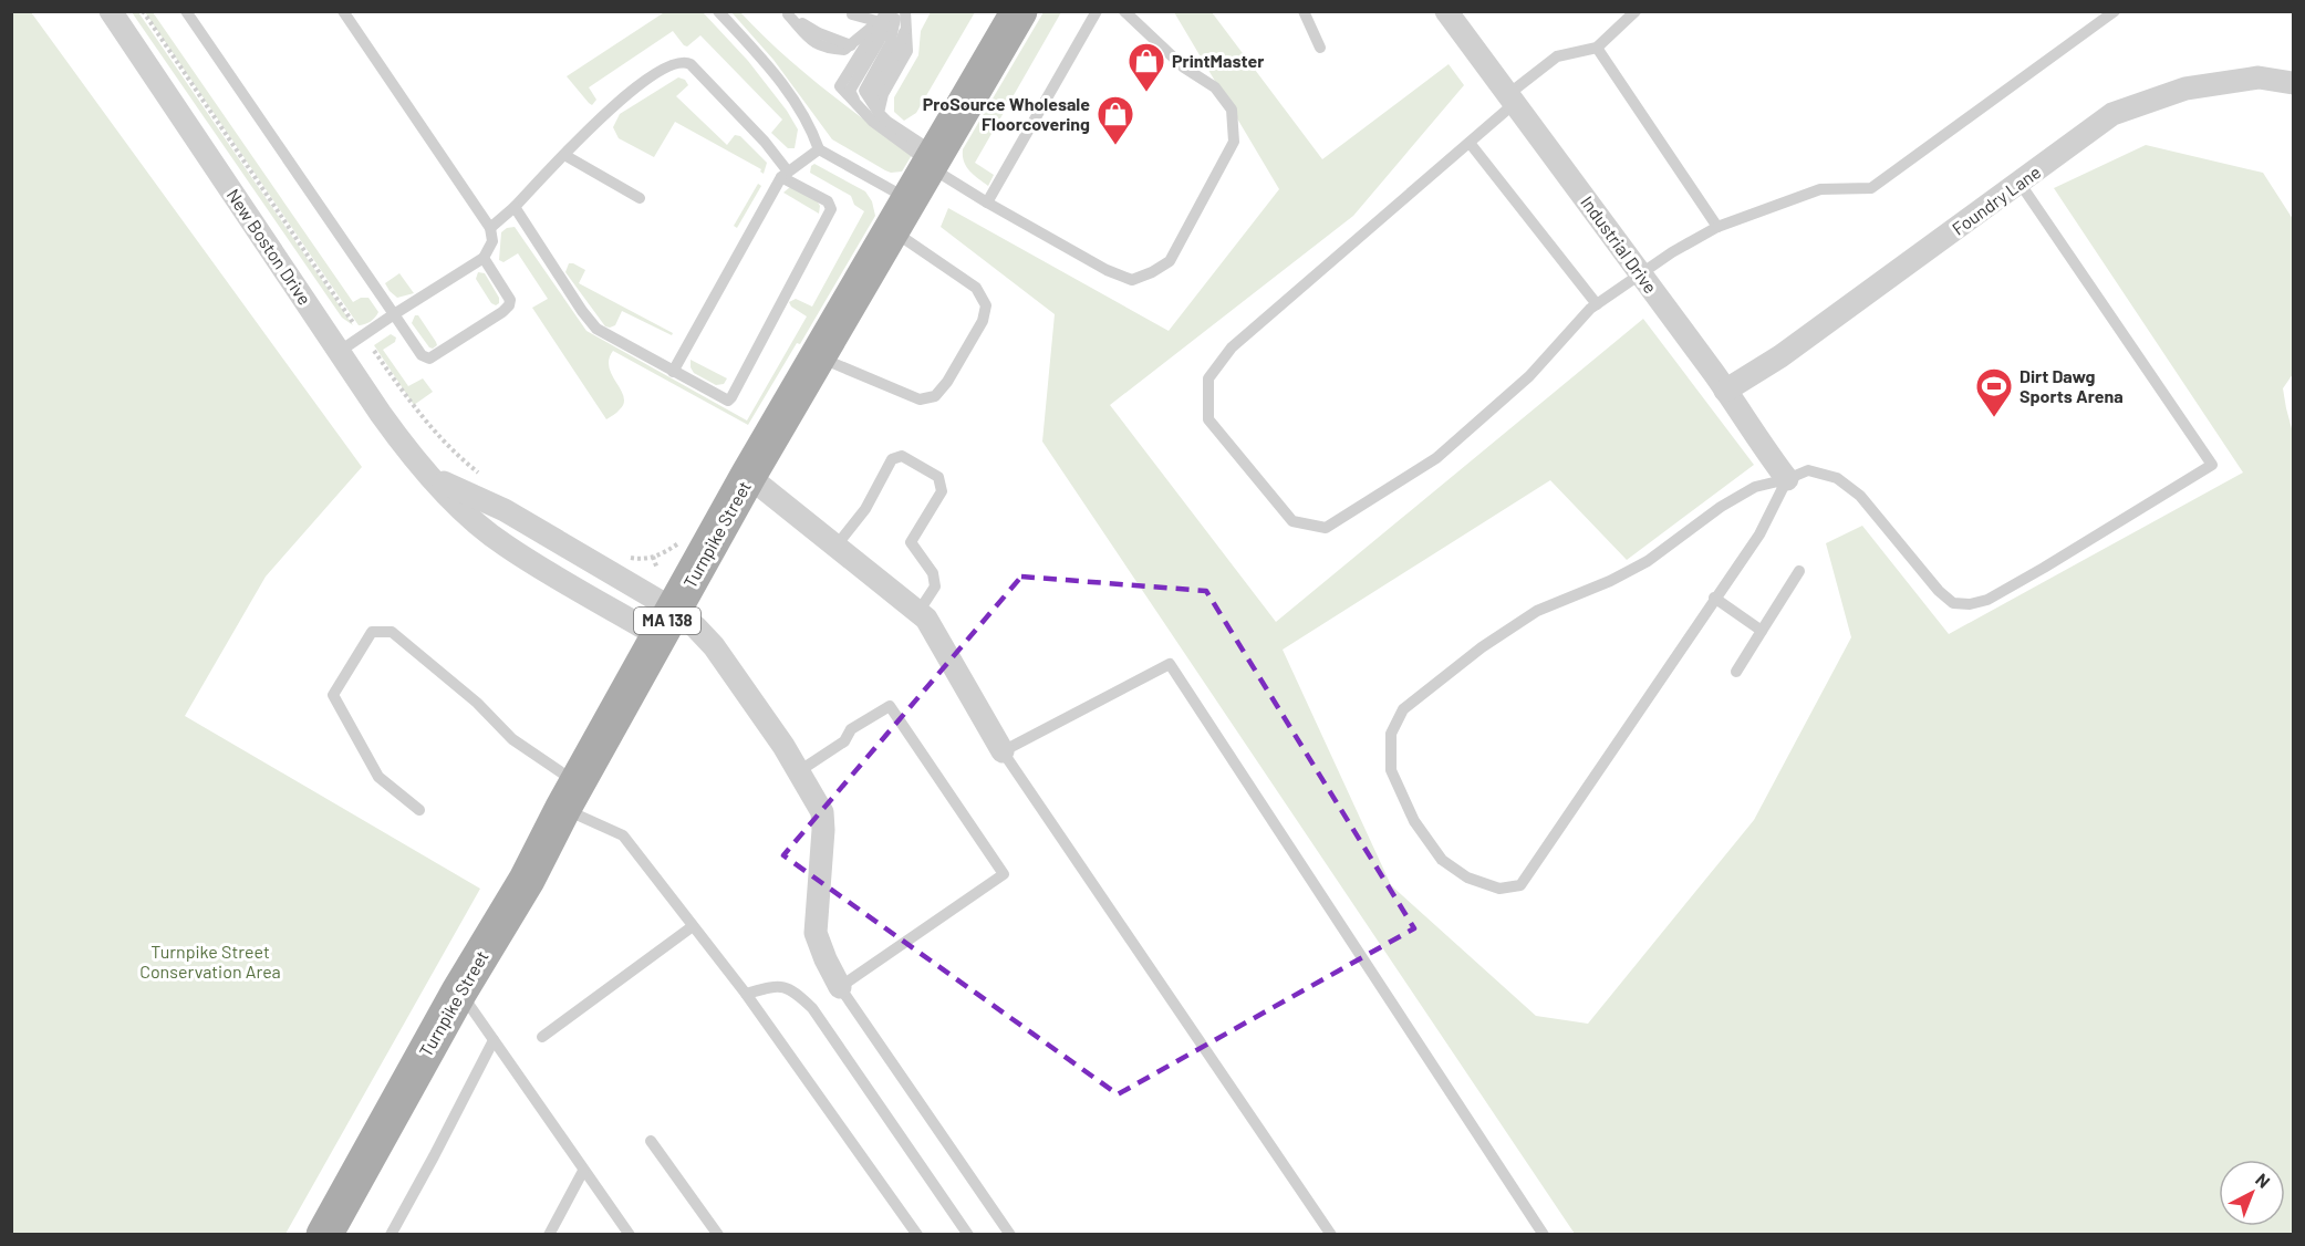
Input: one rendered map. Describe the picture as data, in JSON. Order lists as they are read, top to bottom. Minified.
{"streets":{"main road":["Turnpike Street","MA 138"],"street":["Foundry Lane","Industrial Drive","New Boston Drive"]},"crossings":[["Foundry Lane","Industrial Drive"],["New Boston Drive","Turnpike Street"]],"parks":["Turnpike Street Conservation Area"],"places":{"shop":["PrintMaster","ProSource Wholesale Floorcovering"],"sports":["Dirt Dawg Sports Arena"]},"north":"top right"}
